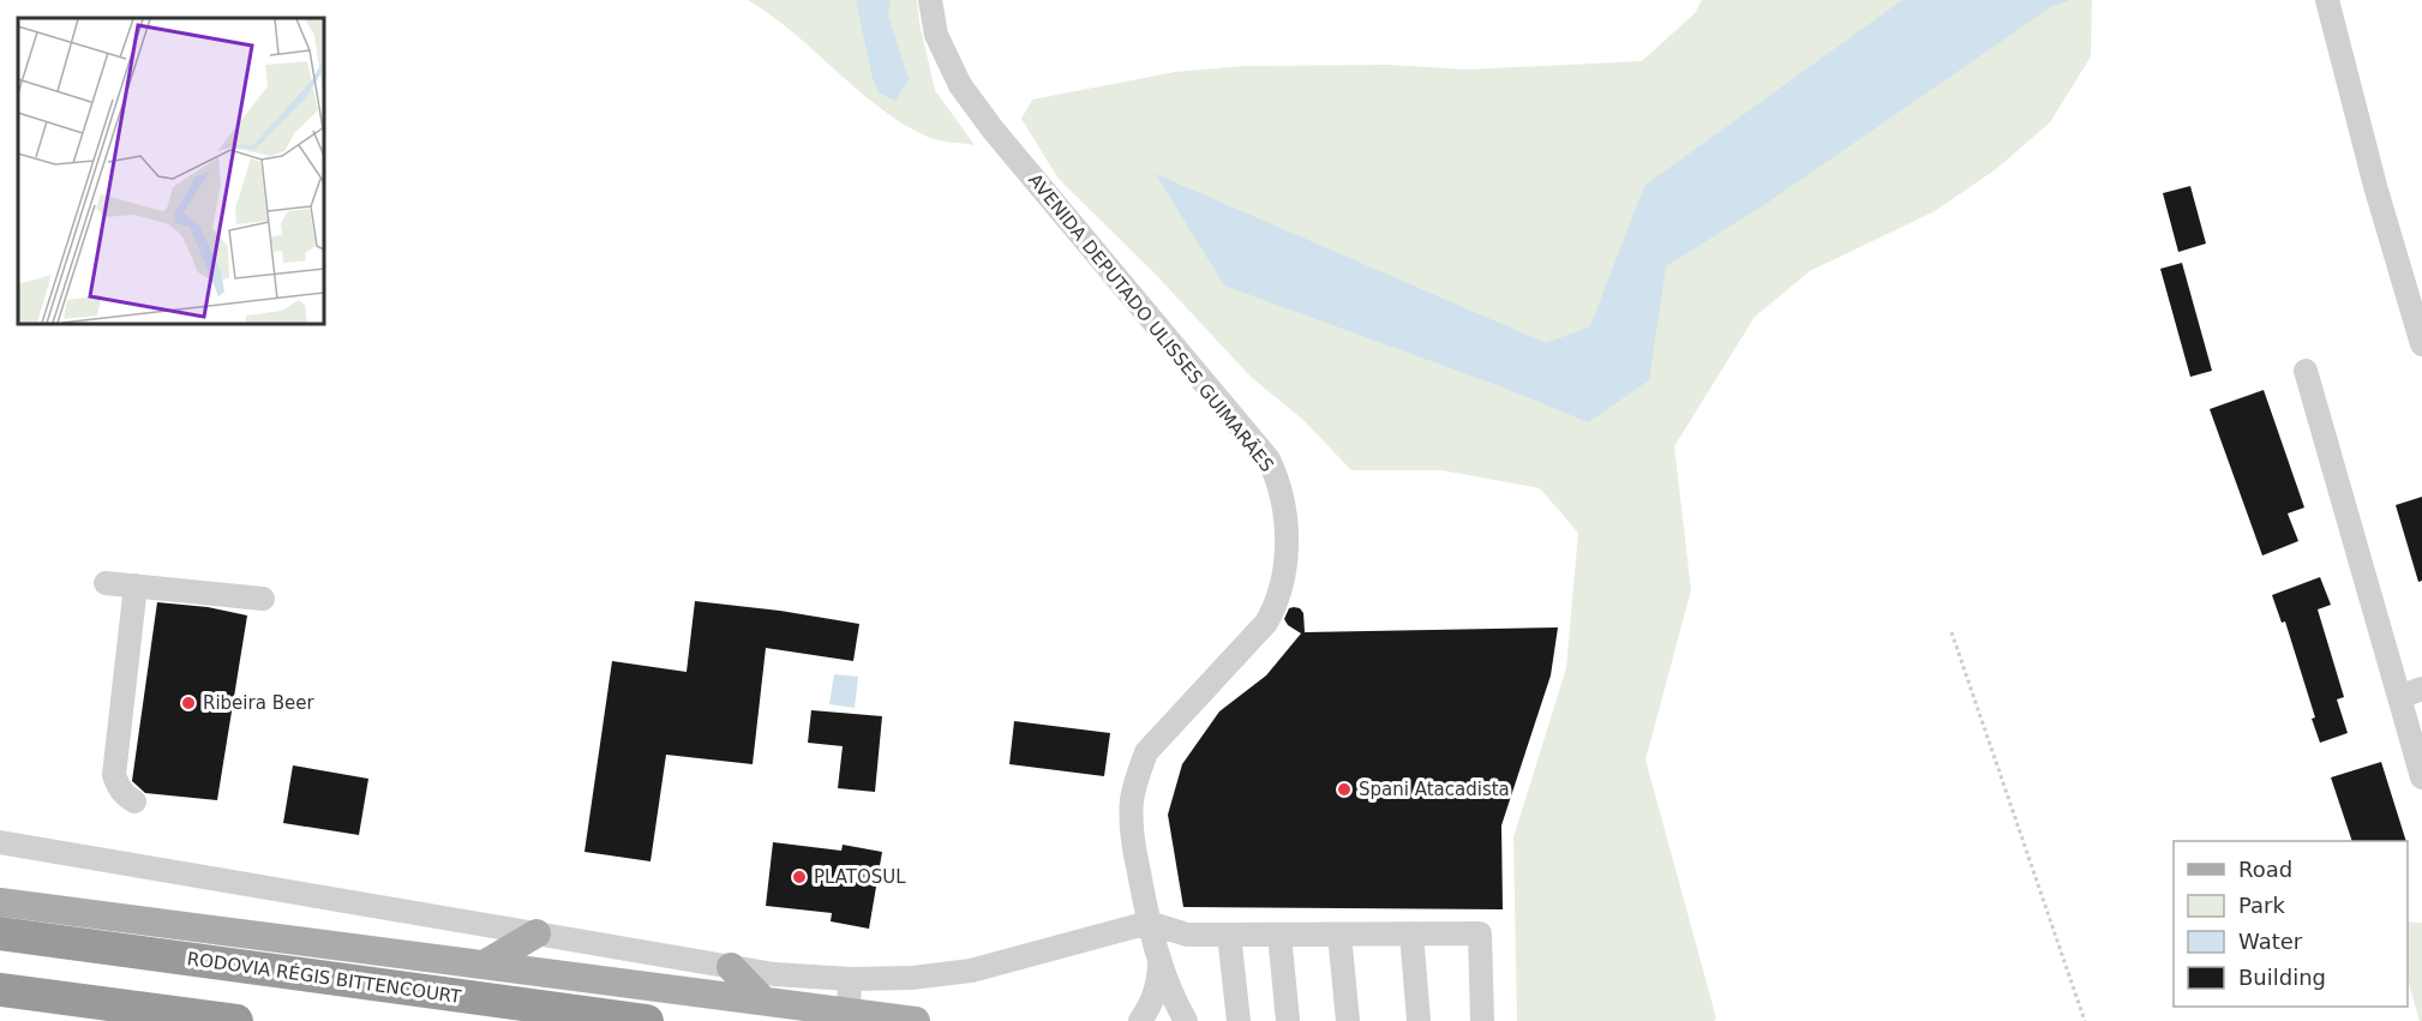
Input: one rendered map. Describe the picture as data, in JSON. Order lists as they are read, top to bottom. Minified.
{"streets":{"highway":["RODOVIA RÉGIS BITTENCOURT"],"street":["AVENIDA DEPUTADO ULISSES GUIMARÃES"]},"places":["Ribeira Beer","Spani Atacadista","PLATOSUL"],"legend":["Road","Park","Water","Building"]}
